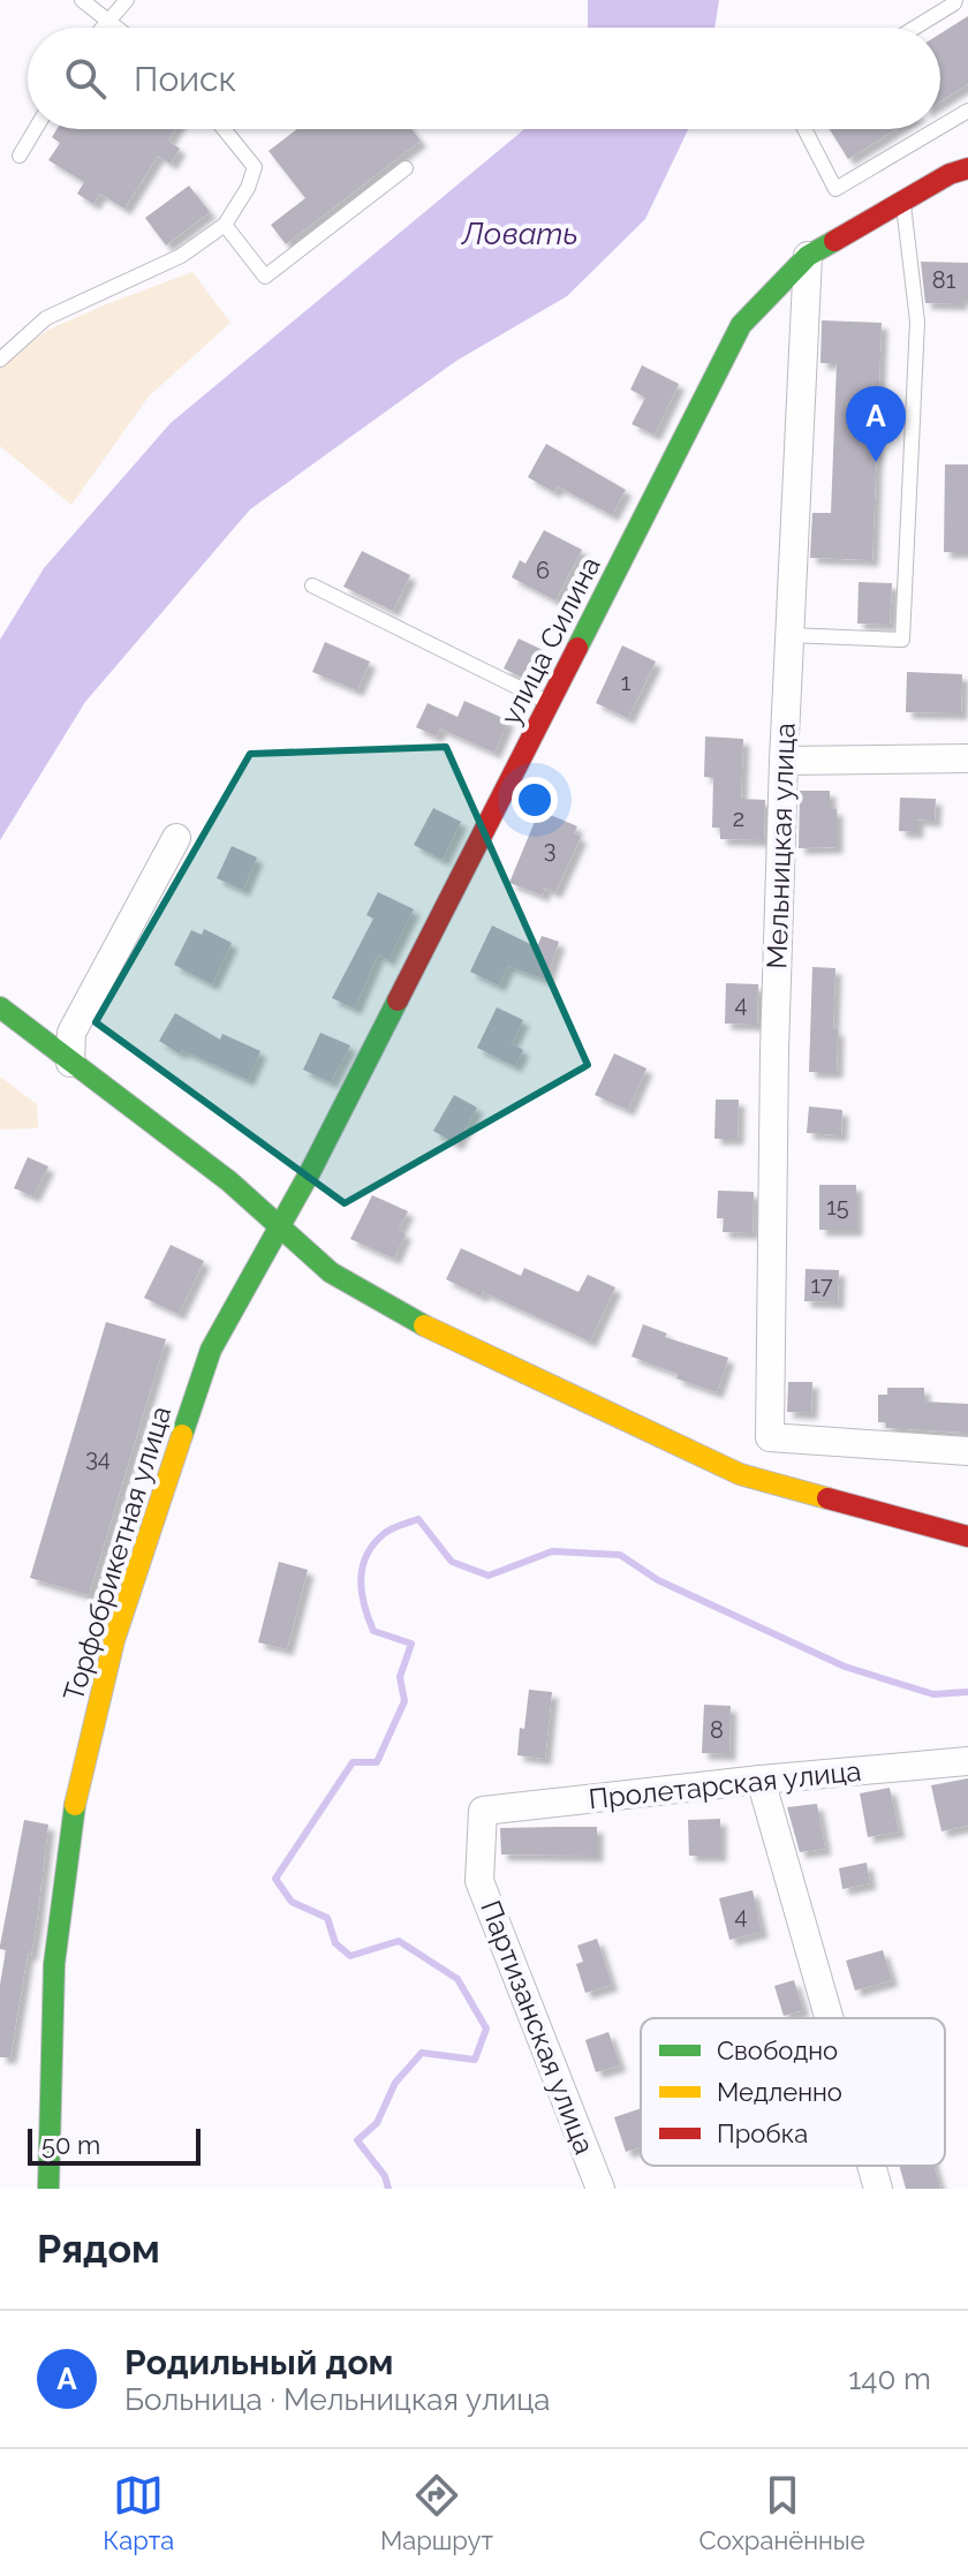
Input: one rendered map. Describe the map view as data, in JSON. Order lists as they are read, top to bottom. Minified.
{"streets":{"street":["улица Силина","Мельницкая улица","Торфобрикетная улица","Пролетарская улица","Партизанская улица"]},"crossings":[["улица Силина","Мельницкая улица"],["улица Силина","Торфобрикетная улица"],["Пролетарская улица","Партизанская улица"]],"water":["Ловать"],"house_numbers":["81","6","1","2","3","4","15","17","34","8","4"],"legend":["Свободно","Медленно","Пробка"],"scale_bar":"50 m","page":{"search":"Поиск","pins":"A","scale":"50 m","heading":"Рядом","list":[{"mark":"A","name":"Родильный дом","note":"Больница · Мельницкая улица","value":"140 m"}],"nav":["Карта","Маршрут","Сохранённые"]}}
